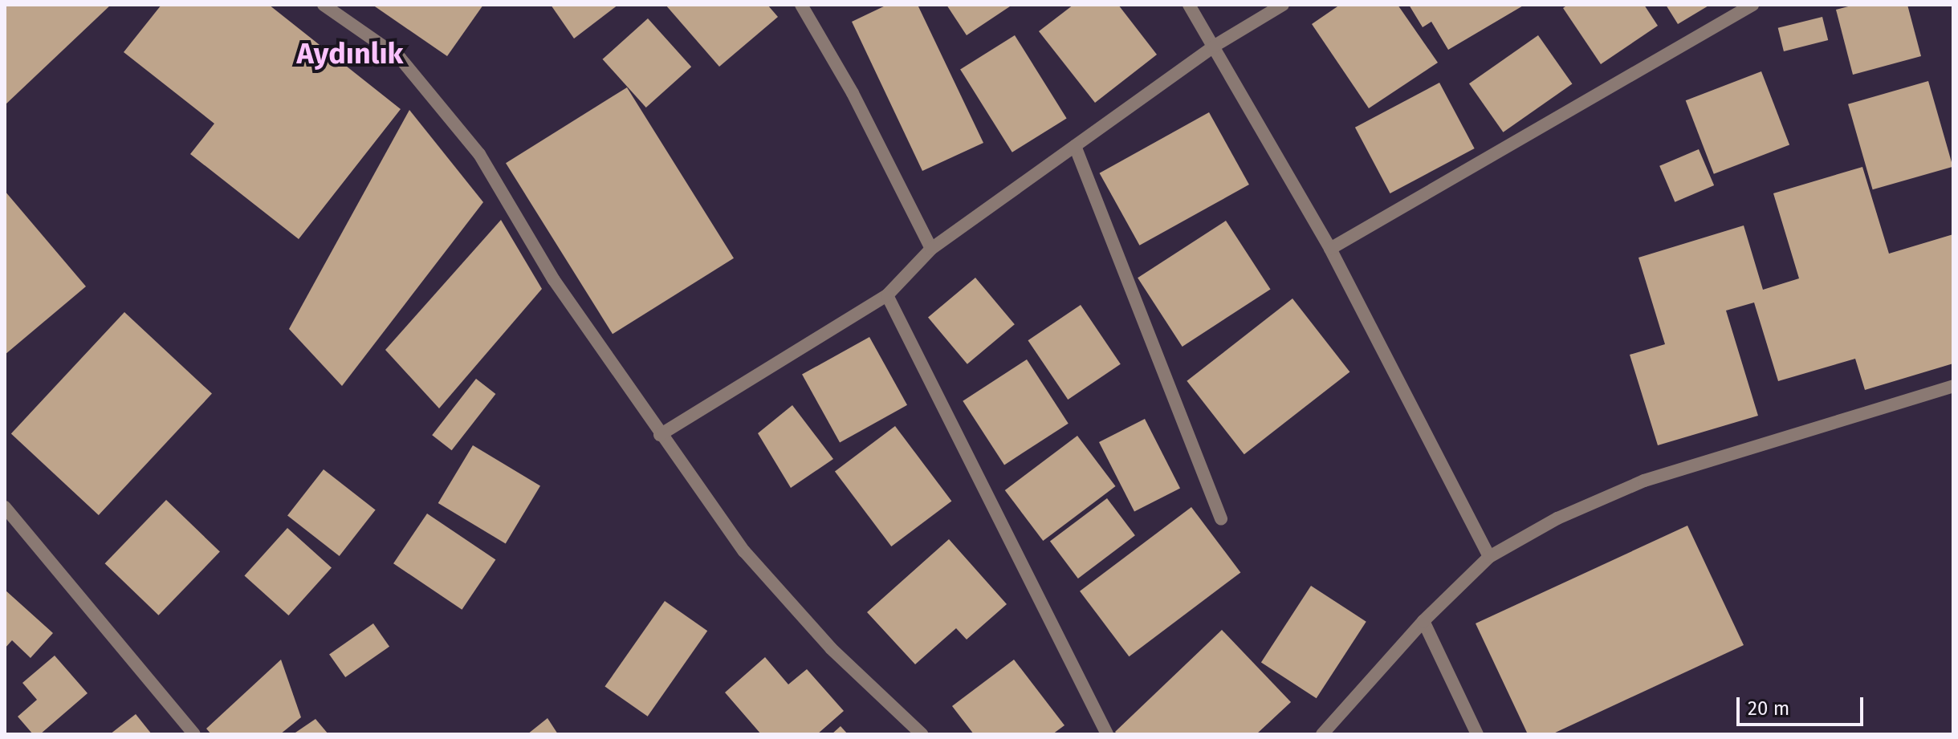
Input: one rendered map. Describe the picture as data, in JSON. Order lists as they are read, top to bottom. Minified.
{"districts":["Aydınlık"],"scale_bar":"20 m"}
